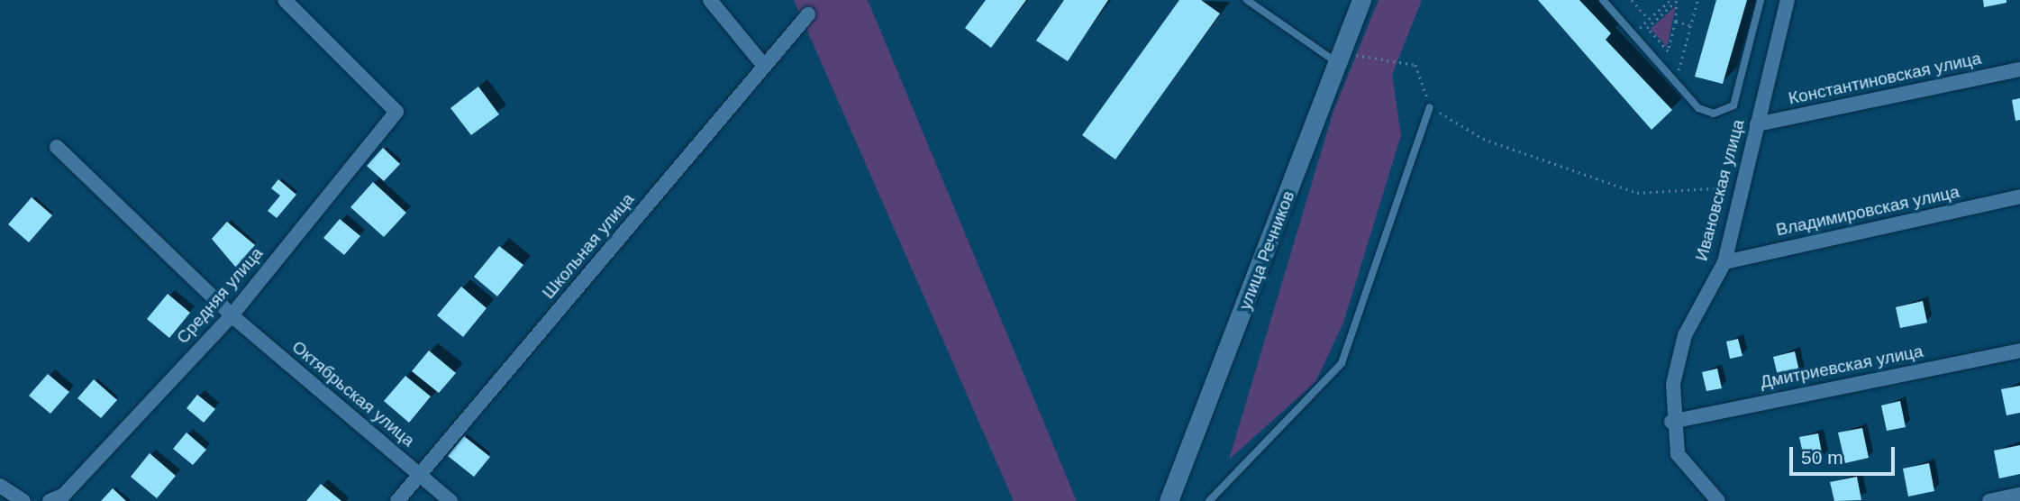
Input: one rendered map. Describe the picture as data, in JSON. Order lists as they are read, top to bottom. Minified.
{"streets":{"street":["Константиновская улица","Ивановская улица","Владимировская улица","Школьная улица","улица Речников","Средняя улица","Дмитриевская улица","Октябрьская улица"]},"crossings":[["Константиновская улица","Ивановская улица"],["Ивановская улица","Владимировская улица"],["Ивановская улица","Дмитриевская улица"],["Школьная улица","Октябрьская улица"],["Средняя улица","Октябрьская улица"]],"scale_bar":"50 m"}
